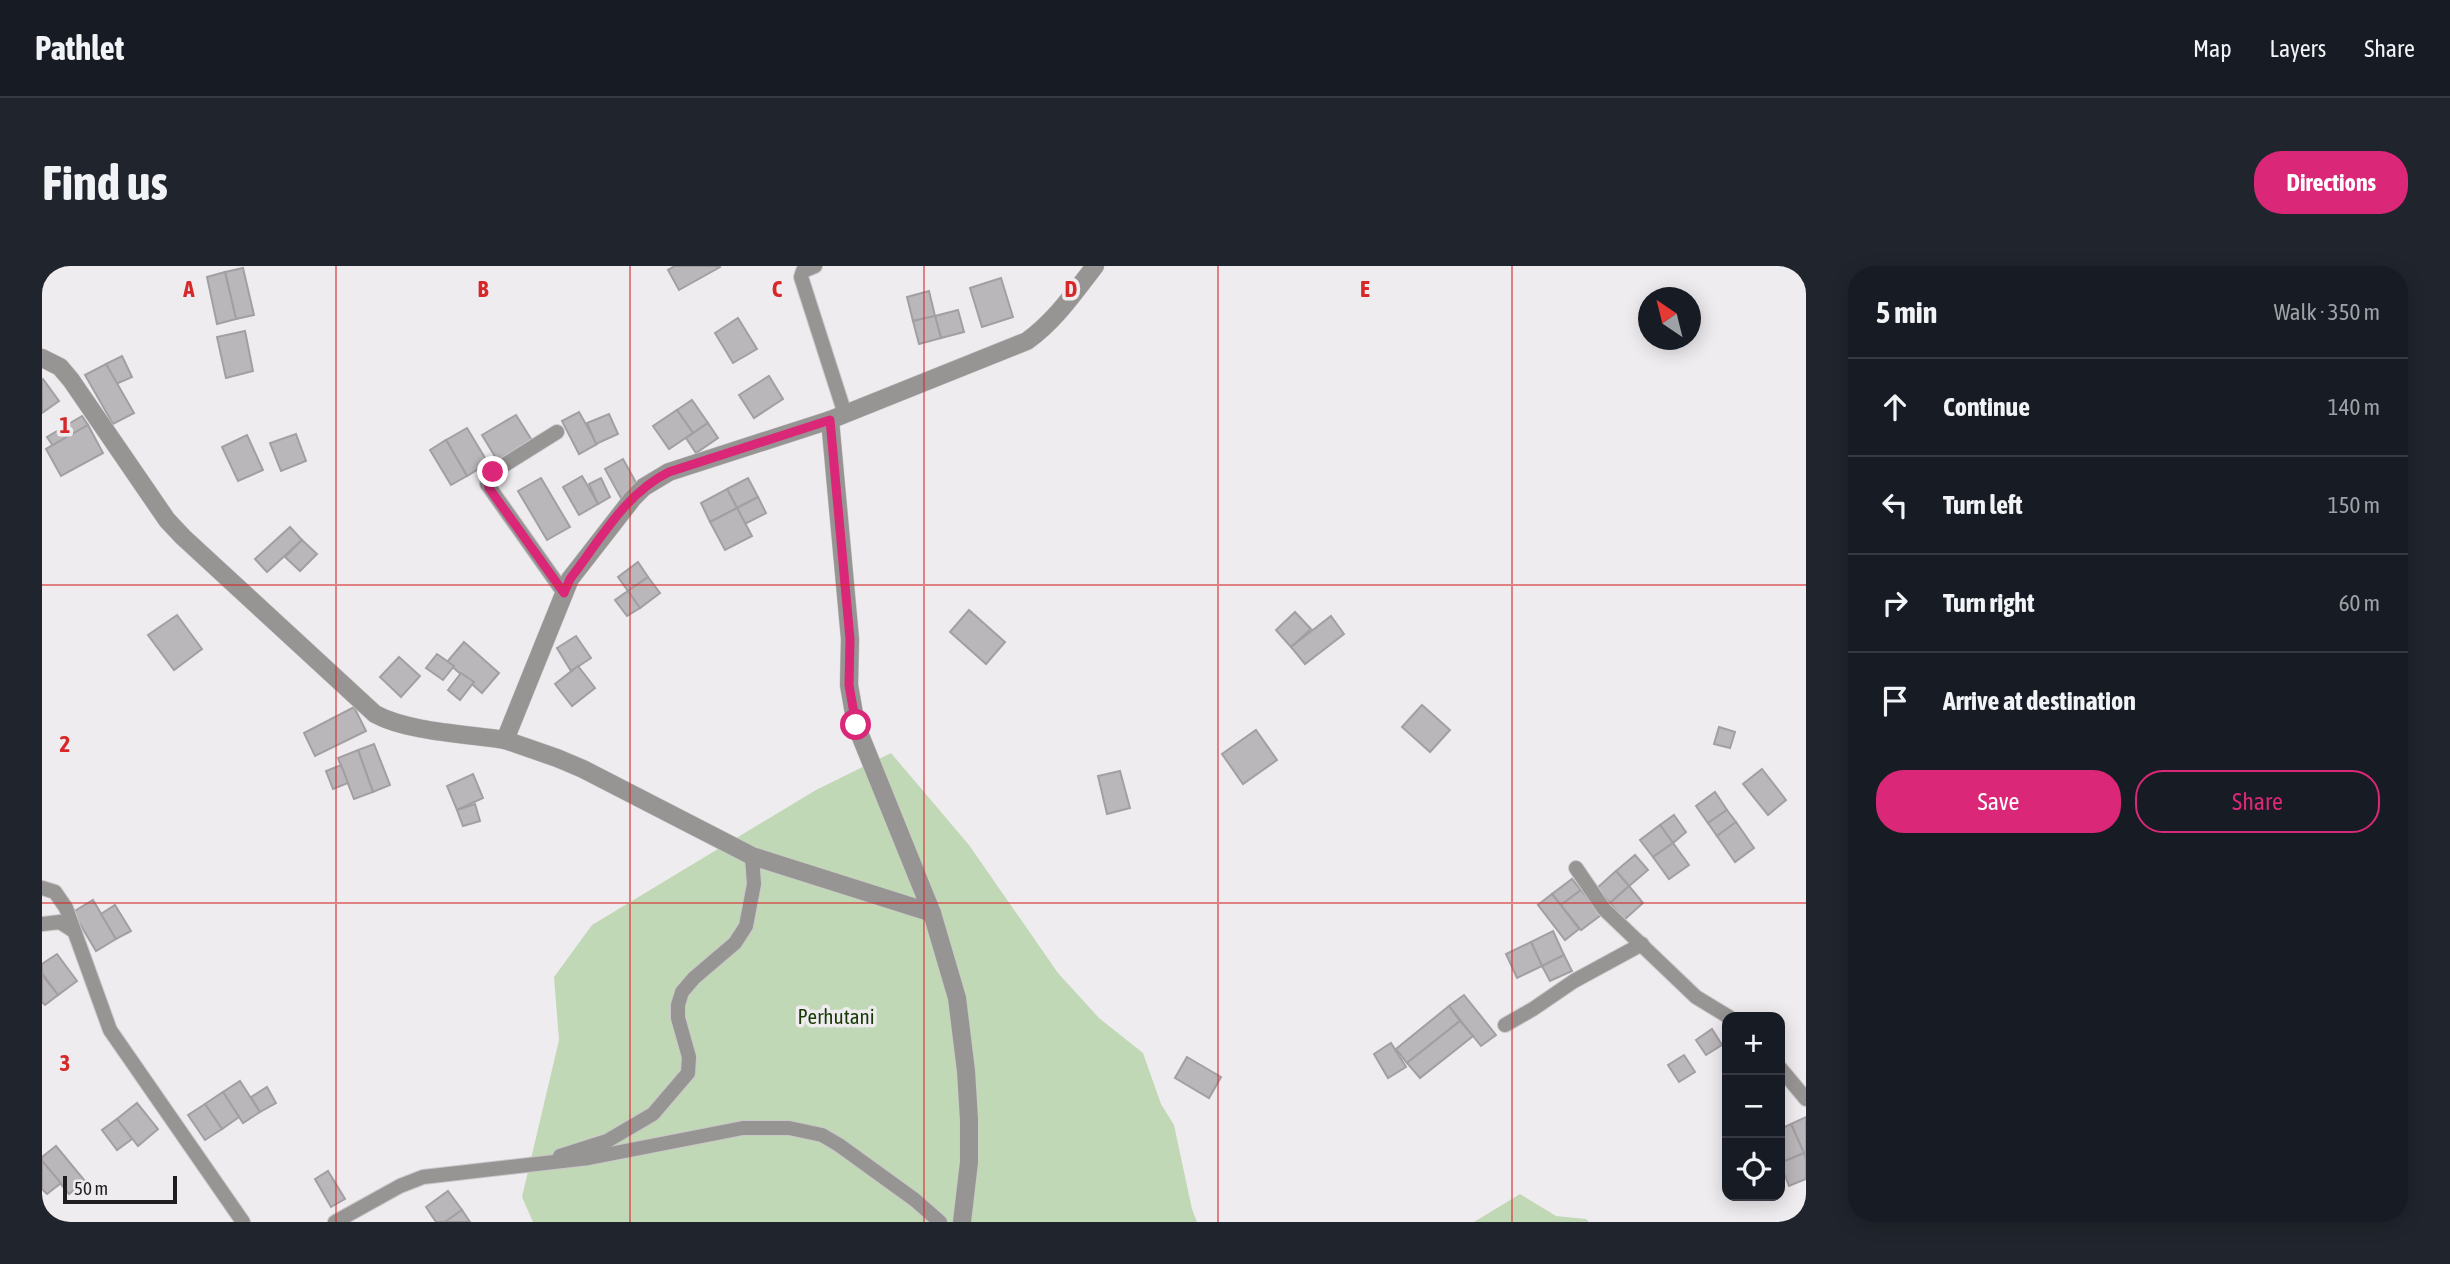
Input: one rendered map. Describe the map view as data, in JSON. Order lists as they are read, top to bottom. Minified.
{"parks":["Perhutani"],"scale_bar":"50 m","north":"top left","page":{"header":"Pathlet","nav":["Map","Layers","Share"],"buttons":["Directions",["Save","Share"]],"title":"Find us","heading":["5 min","Walk · 350 m"],"list":[["Continue","140 m"],["Turn left","150 m"],["Turn right","60 m"],"Arrive at destination"],"map_buttons":["+","−"],"scale":"50 m"},"grid":{"columns":["A","B","C","D","E"],"rows":["1","2","3"]}}
